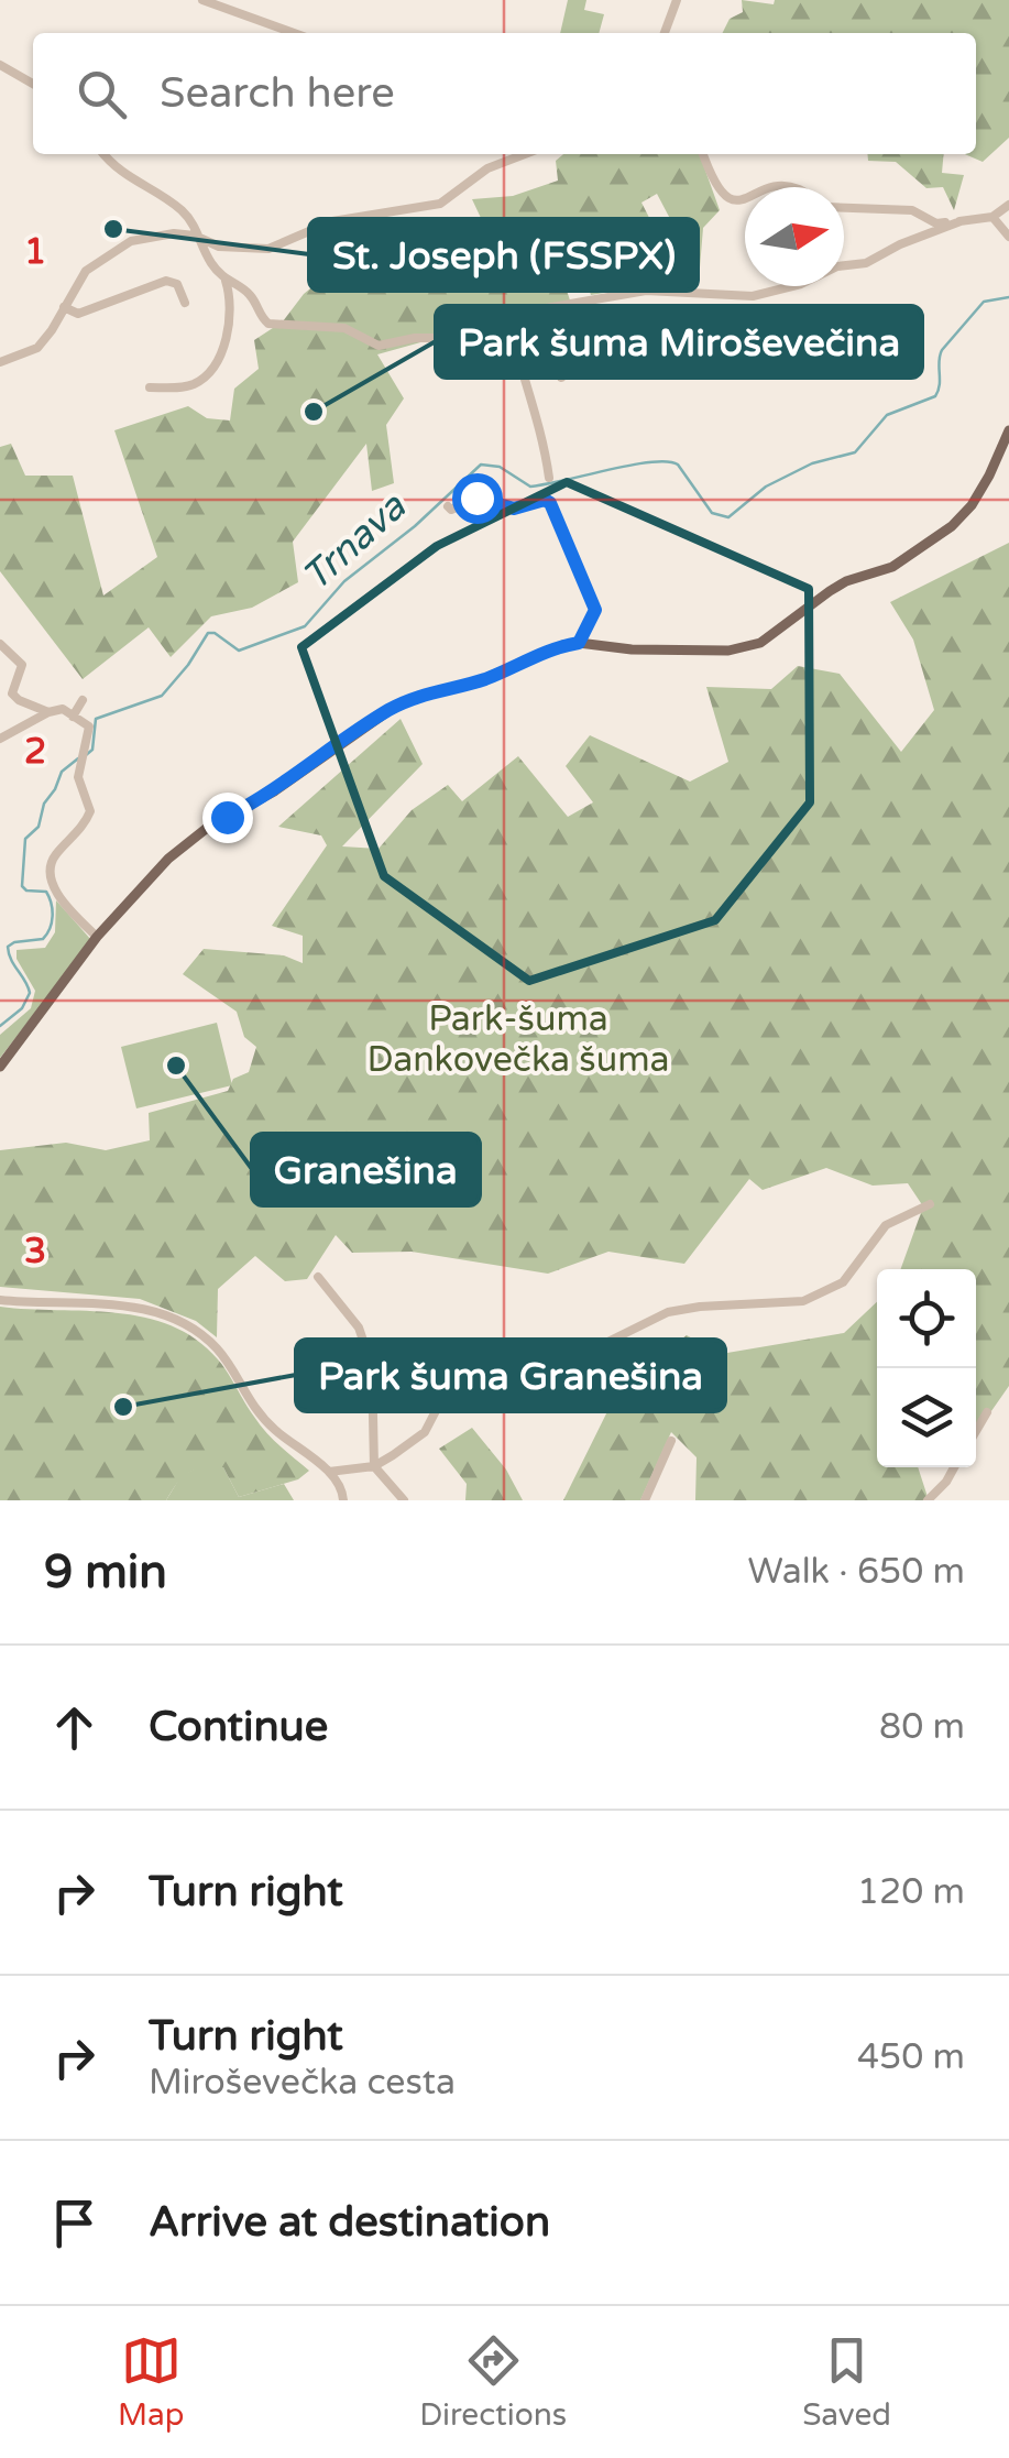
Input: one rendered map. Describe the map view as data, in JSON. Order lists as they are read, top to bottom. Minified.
{"water":["Trnava"],"parks":["Park-šuma Dankovečka šuma"],"places":["St. Joseph (FSSPX)","Park šuma Miroševečina","Granešina","Park šuma Granešina"],"north":"right","page":{"search":"Search here","heading":["9 min","Walk · 650 m"],"list":[["Continue","80 m"],["Turn right","120 m"],["Turn right","Miroševečka cesta","450 m"],"Arrive at destination"],"nav":["Map","Directions","Saved"]},"grid":{"rows":["1","2","3"]}}
